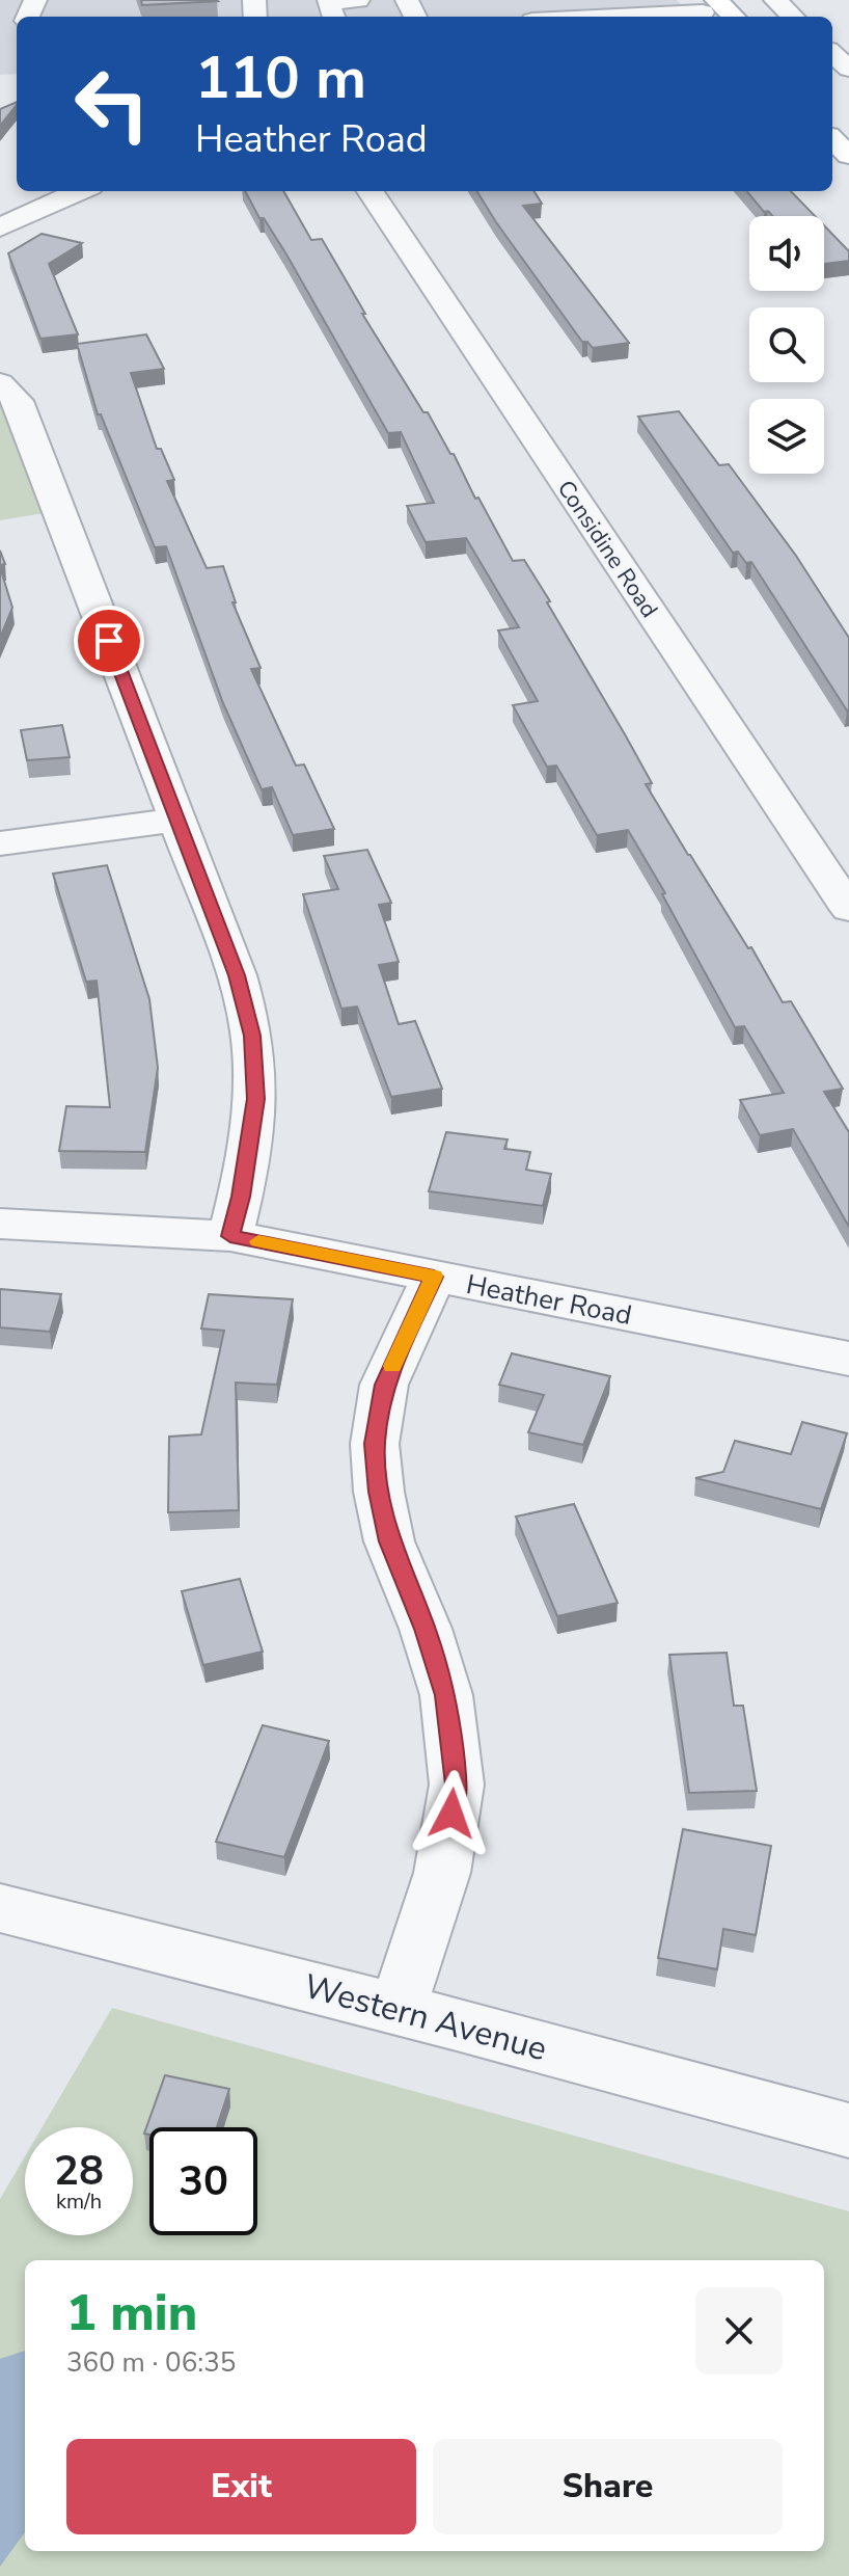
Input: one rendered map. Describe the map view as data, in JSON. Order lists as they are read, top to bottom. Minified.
{"streets":{"street":["Considine Road","Heather Road","Western Avenue"]},"page":{"turn":["110 m","Heather Road"],"speed":"28 km/h","limit":"30","heading":["1 min","360 m · 06:35"],"buttons":["Exit","Share"]}}
